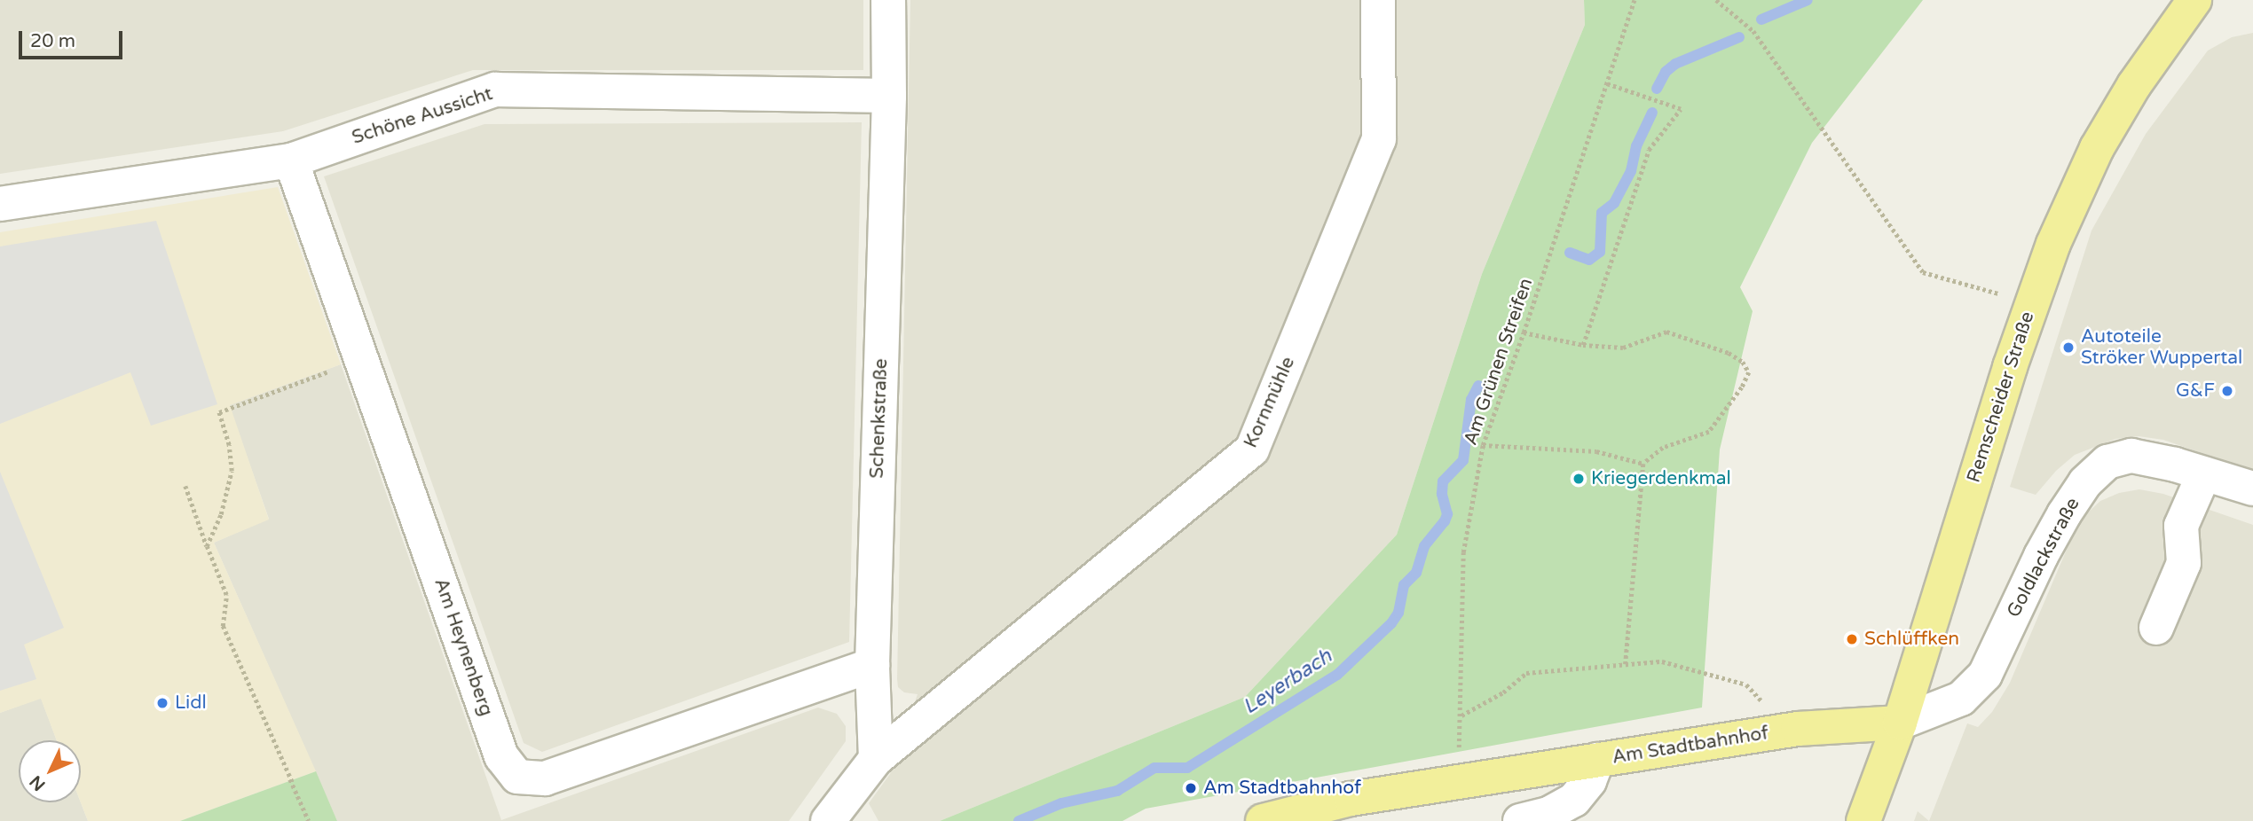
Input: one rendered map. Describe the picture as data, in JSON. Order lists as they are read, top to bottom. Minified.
{"streets":{"main road":["Remscheider Straße","Am Stadtbahnhof"],"street":["Schöne Aussicht","Kornmühle","Schenkstraße","Goldlackstraße","Am Heynenberg"],"path":["Am Grünen Streifen"]},"crossings":[["Schöne Aussicht","Schenkstraße"],["Schöne Aussicht","Am Heynenberg"],["Am Grünen Streifen","Am Stadtbahnhof"],["Remscheider Straße","Goldlackstraße"],["Remscheider Straße","Am Stadtbahnhof"],["Kornmühle","Schenkstraße"],["Schenkstraße","Am Heynenberg"],["Goldlackstraße","Am Stadtbahnhof"]],"water":["Leyerbach"],"places":["Autoteile Ströker Wuppertal","G&F","Kriegerdenkmal","Schlüffken","Lidl","Am Stadtbahnhof"],"scale_bar":"20 m","north":"bottom left"}
